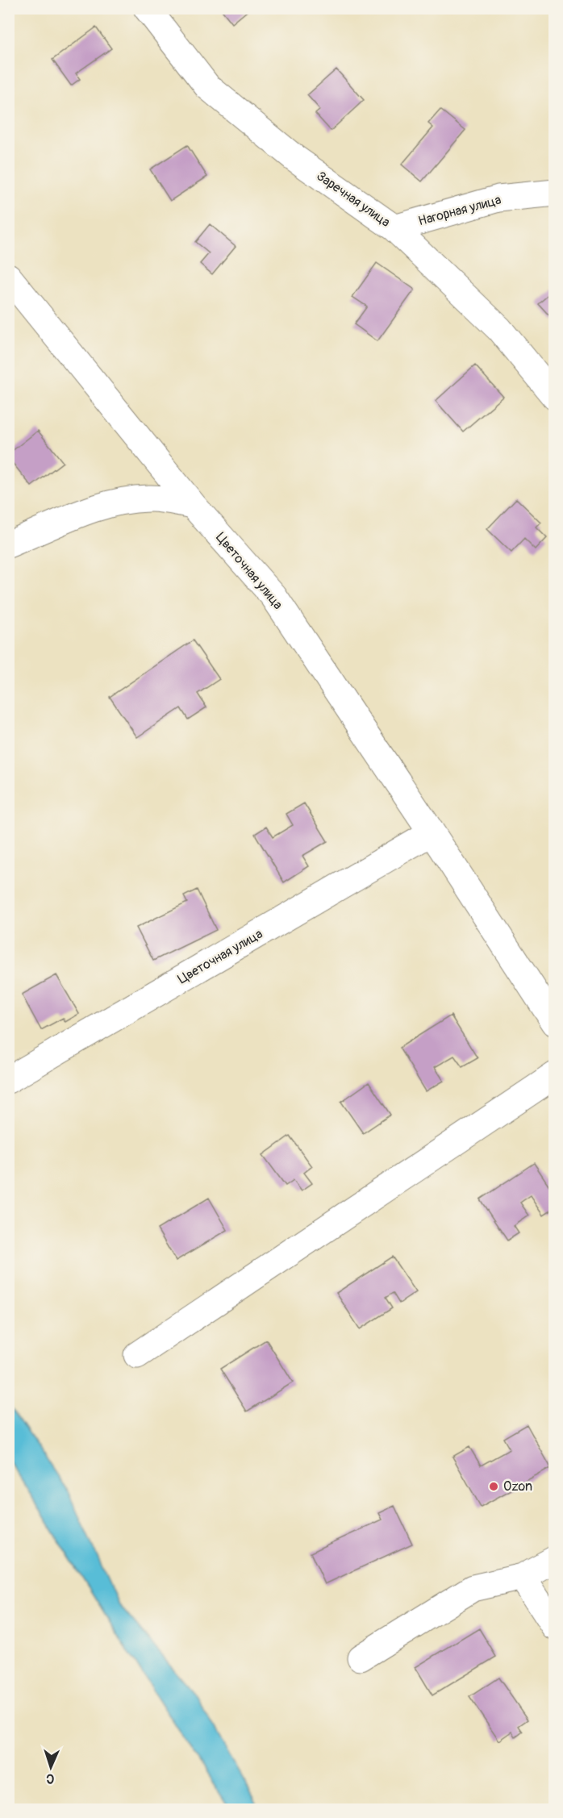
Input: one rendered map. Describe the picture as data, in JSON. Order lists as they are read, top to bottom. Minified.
{"streets":{"street":["Заречная улица","Нагорная улица","Цветочная улица"]},"crossings":[["Заречная улица","Нагорная улица"]],"places":["Ozon"],"north":"bottom"}
